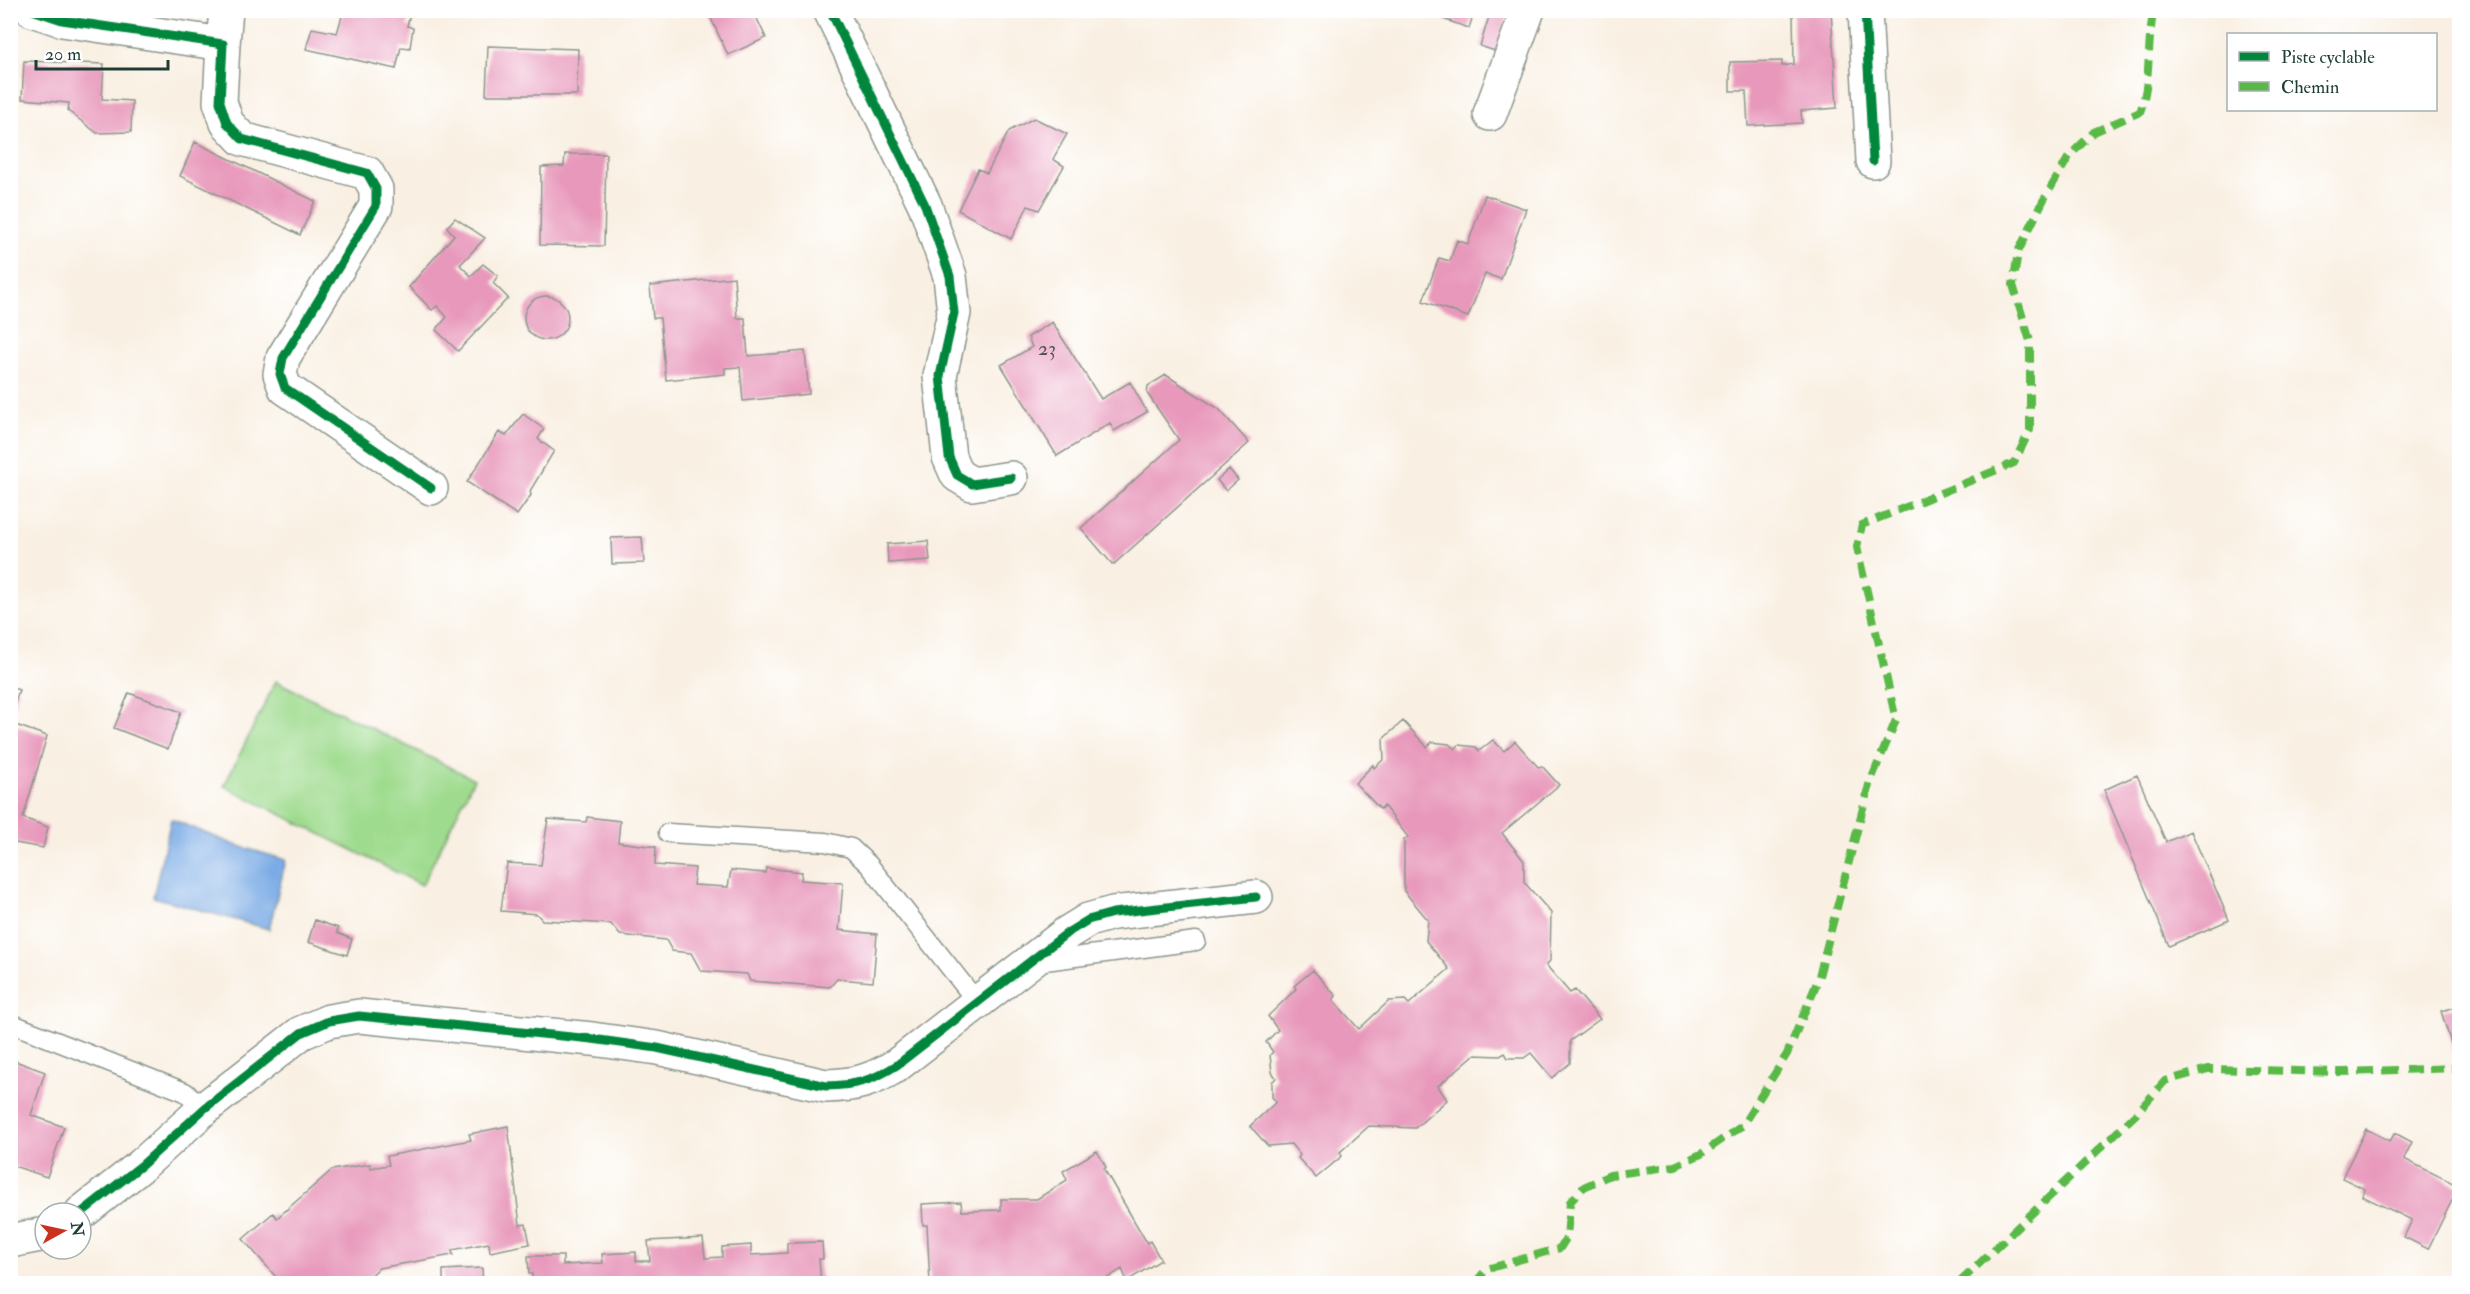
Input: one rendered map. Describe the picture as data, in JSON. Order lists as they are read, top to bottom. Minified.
{"house_numbers":["23"],"legend":["Piste cyclable","Chemin"],"scale_bar":"20 m","north":"right"}
